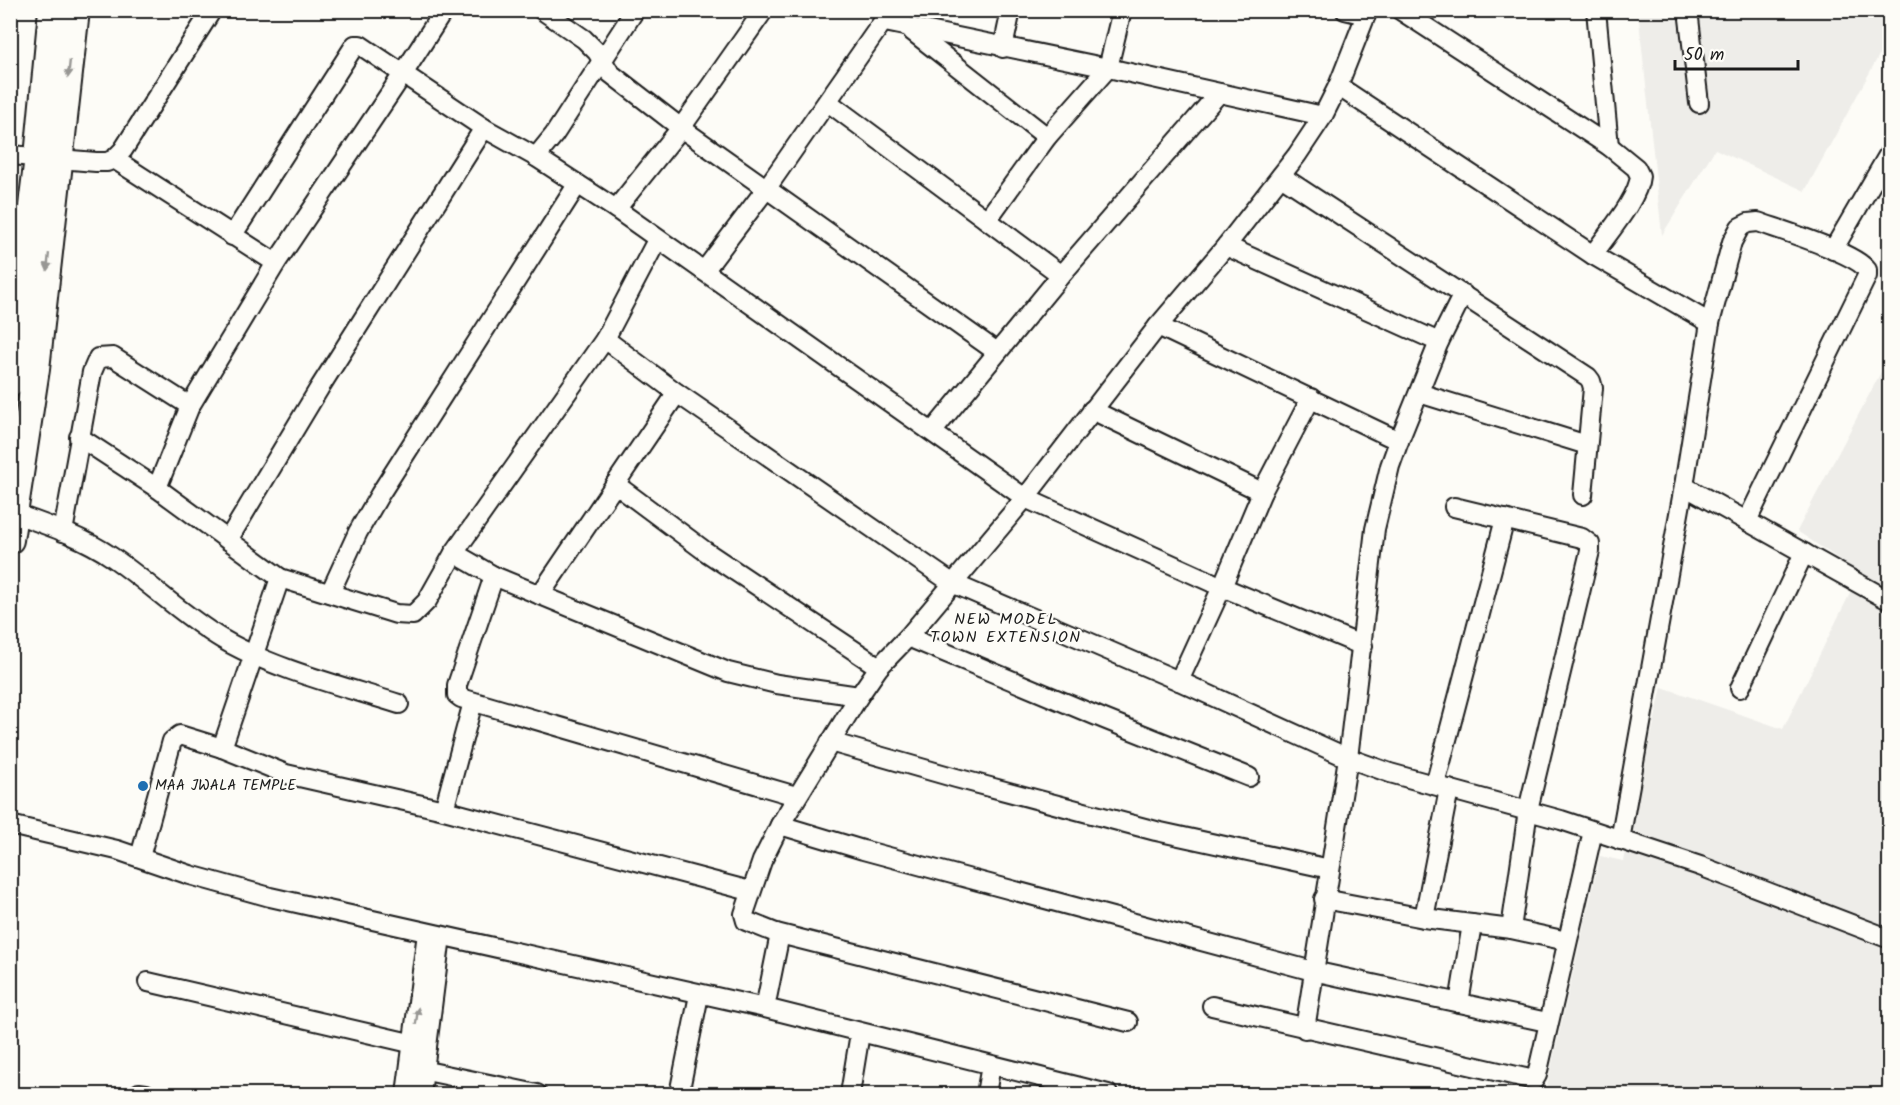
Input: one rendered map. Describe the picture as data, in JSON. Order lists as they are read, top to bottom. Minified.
{"districts":["NEW MODEL TOWN EXTENSION"],"places":["MAA JWALA TEMPLE"],"scale_bar":"50 m"}
